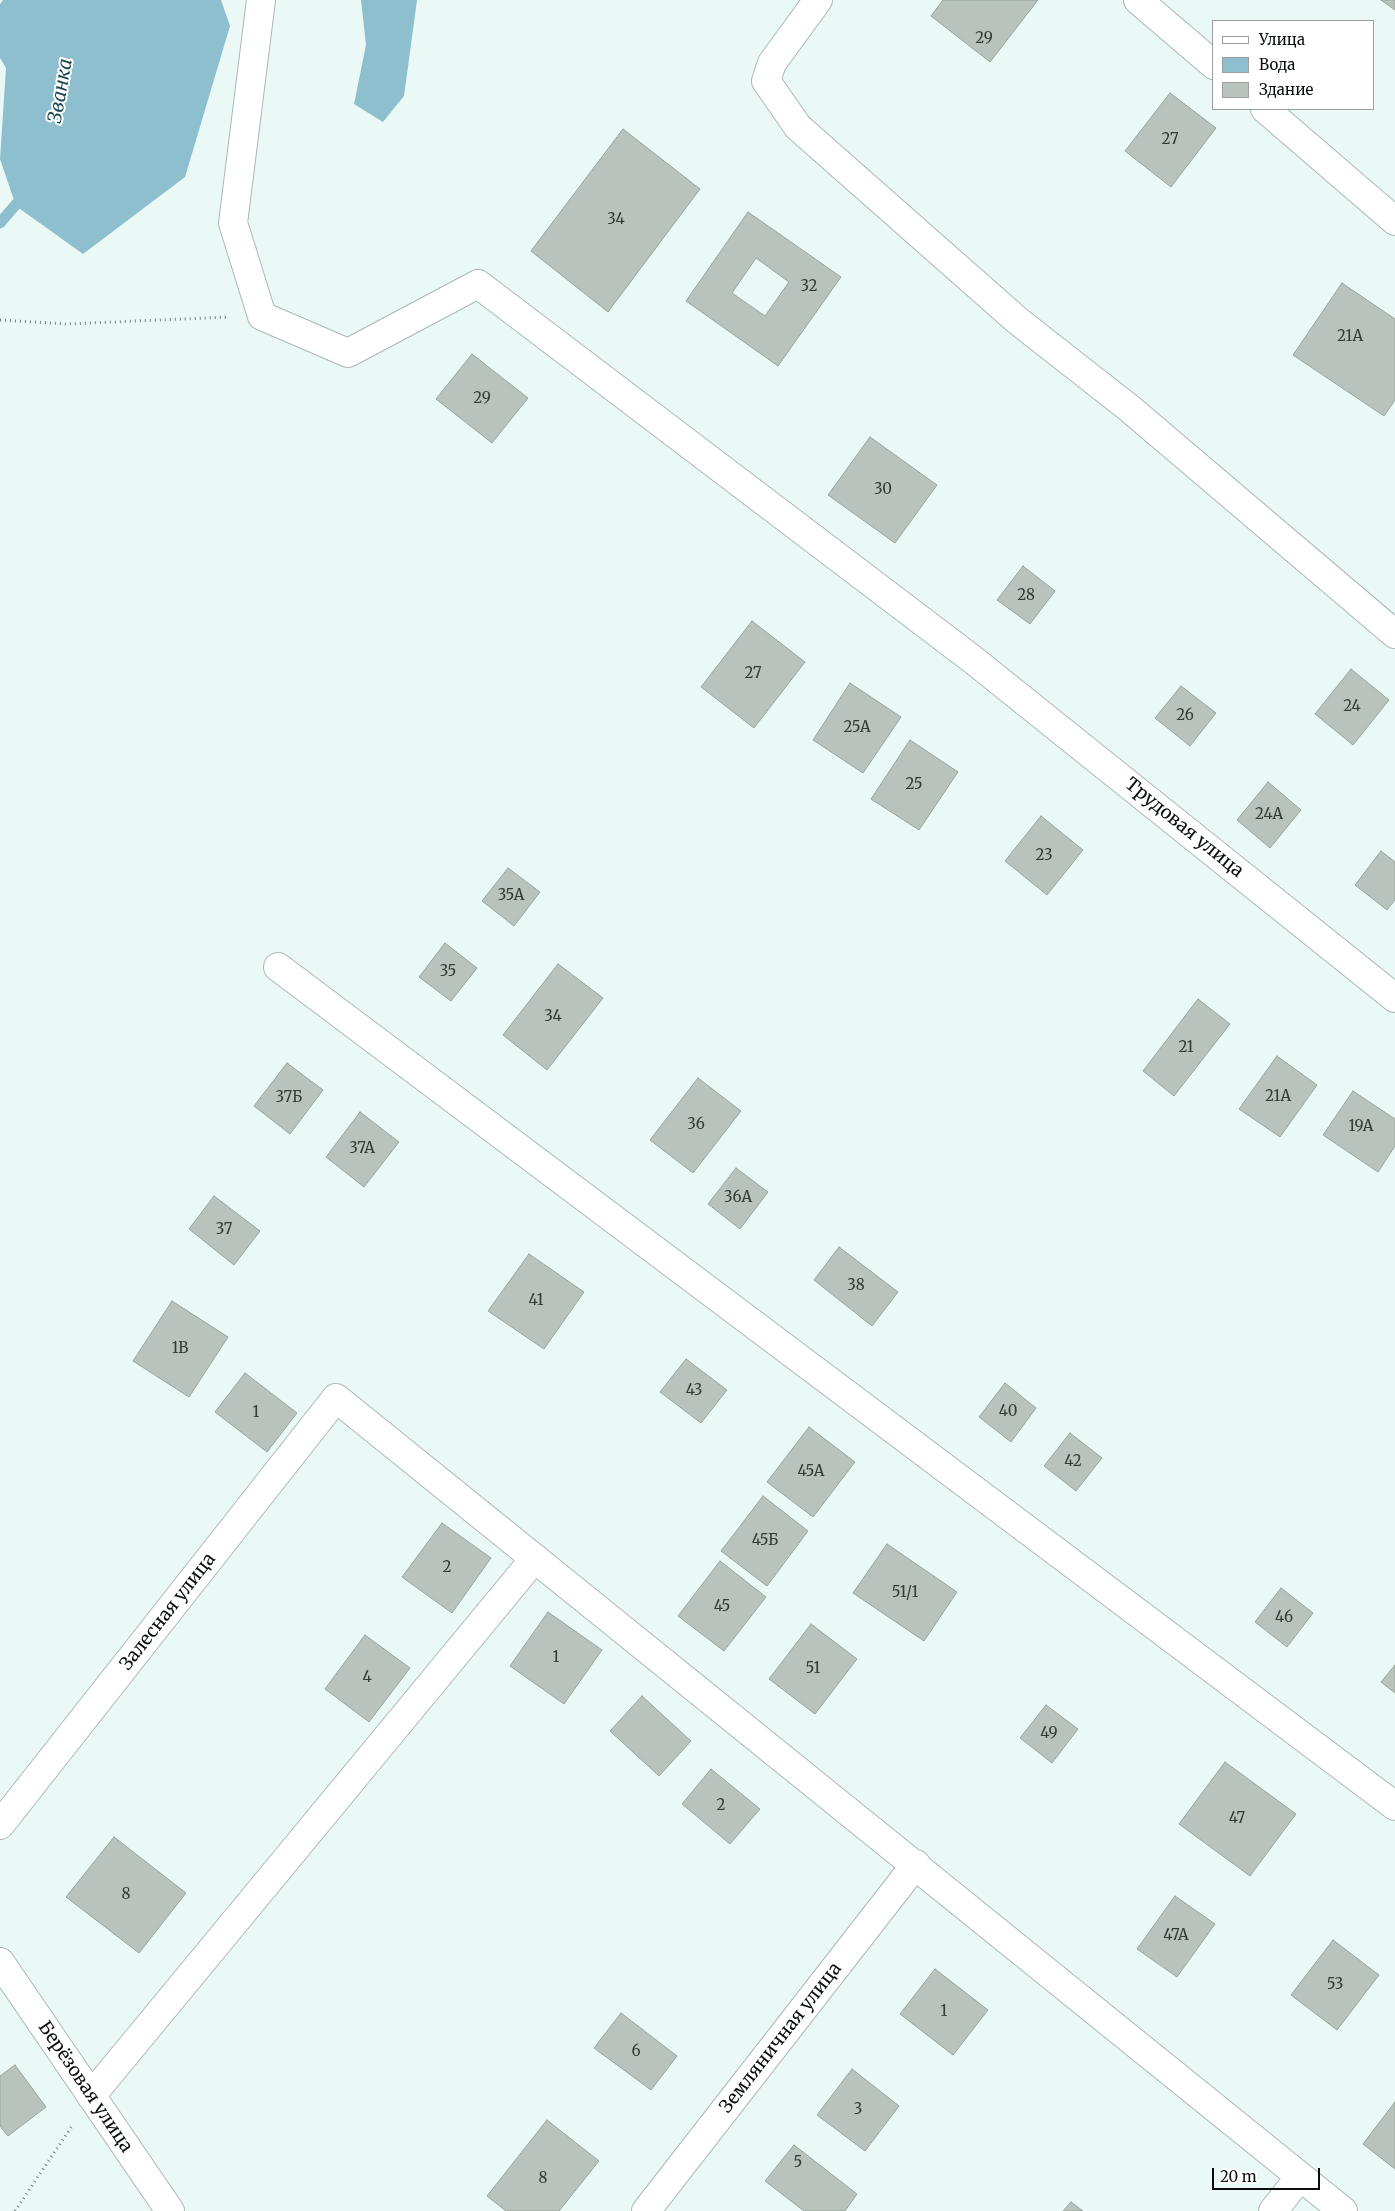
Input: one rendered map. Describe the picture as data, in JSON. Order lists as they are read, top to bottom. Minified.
{"streets":{"street":["Трудовая улица","Залесная улица","Земляничная улица","Берёзовая улица"]},"water":["Званка"],"house_numbers":["29","27","34","32","21А","29","30","28","27","24","26","25А","25","24А","23","35А","35","34","21","21А","37Б","36","19А","37А","36А","37","38","41","1В","43","40","1","42","45А","45Б","2","51/1","45","46","1","51","4","49","2","47","8","47А","53","1","6","3","5","8"],"legend":["Улица","Вода","Здание"],"scale_bar":"20 m"}
